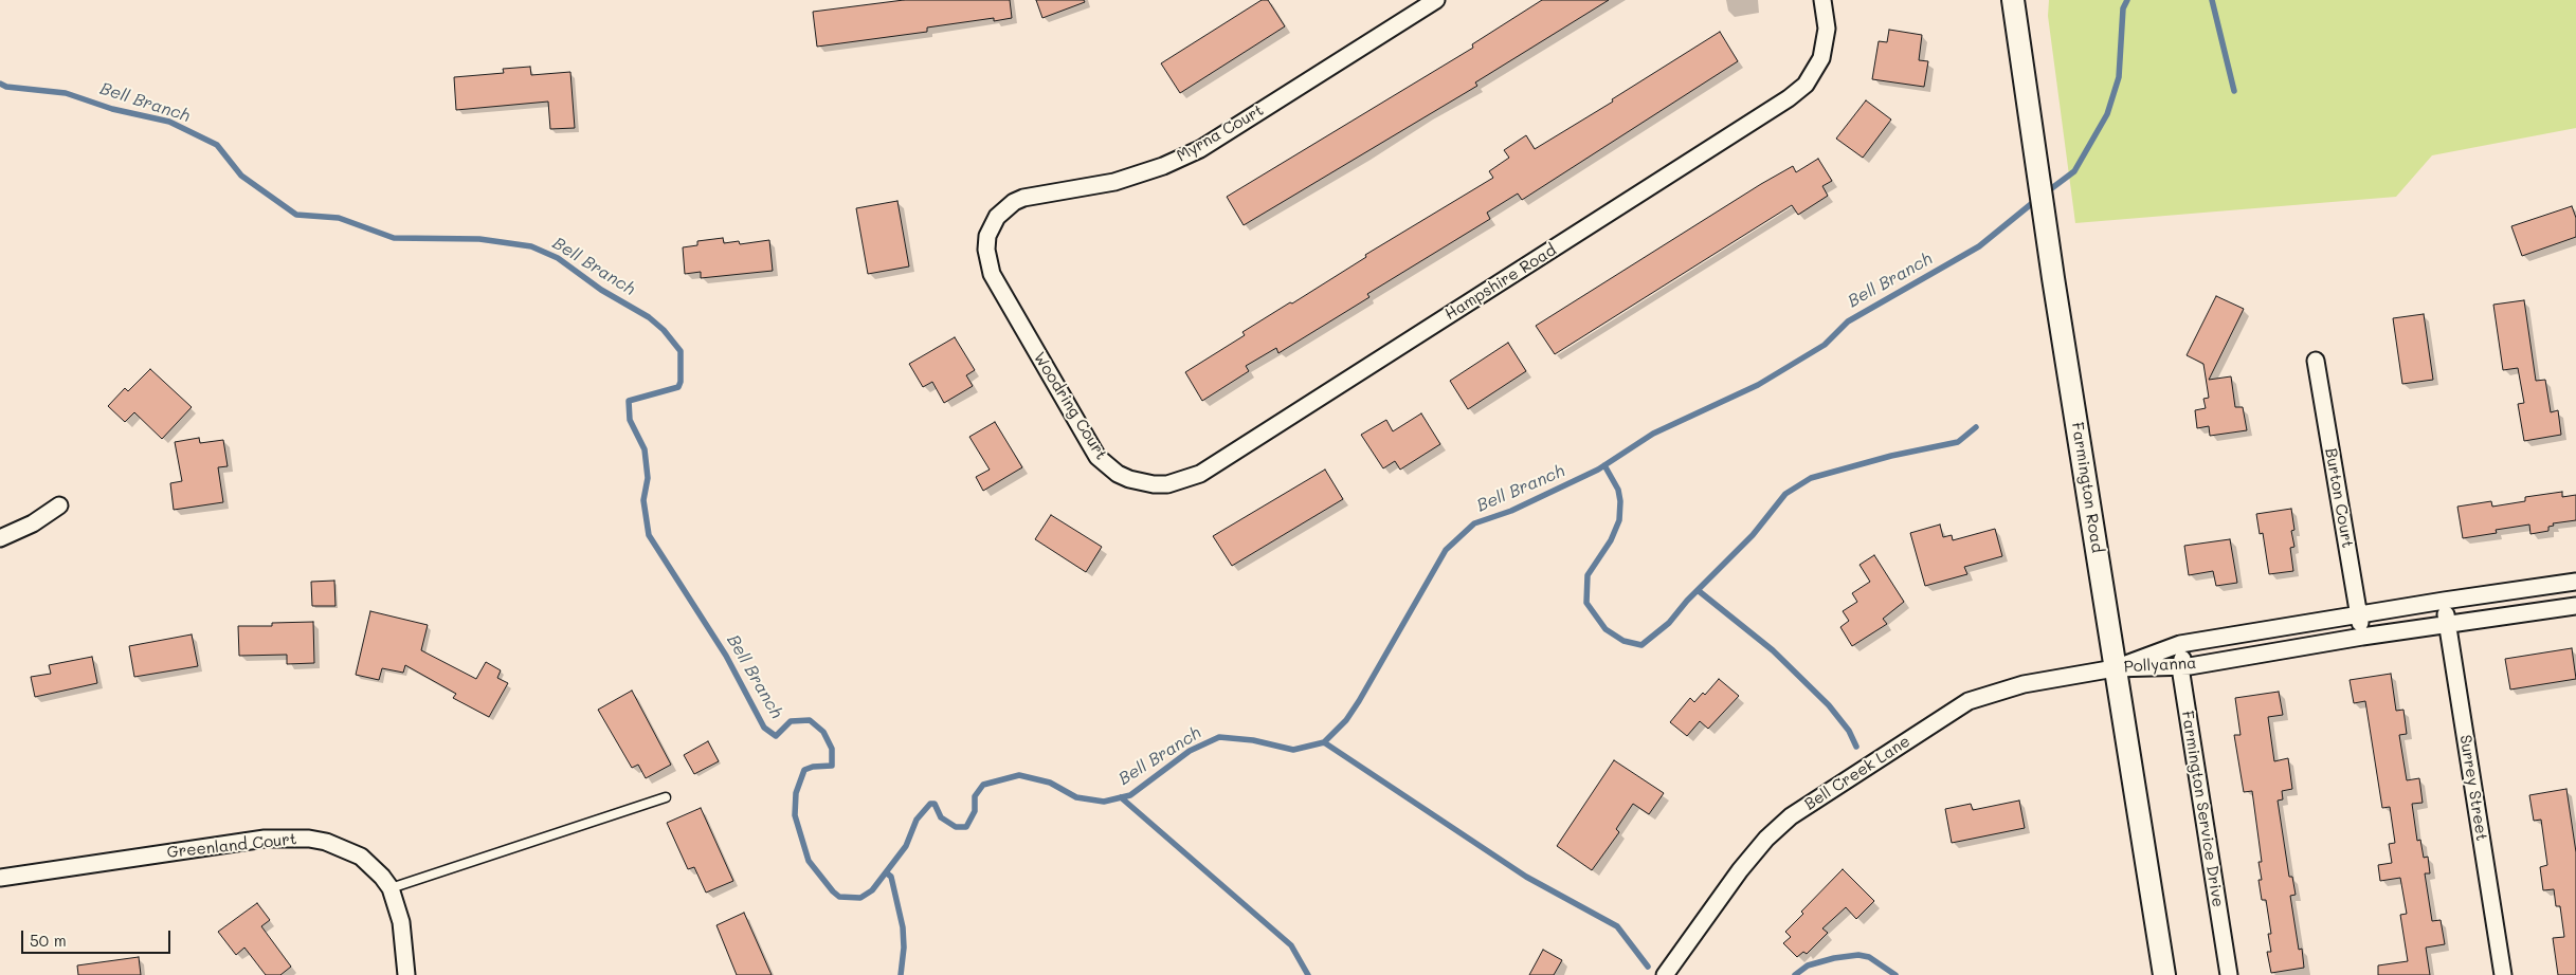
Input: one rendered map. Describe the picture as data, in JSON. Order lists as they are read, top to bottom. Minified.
{"streets":{"main road":["Farmington Road"],"street":["Myrna Court","Hampshire Road","Woodring Court","Burton Court","Pollyanna","Bell Creek Lane","Surrey Street","Farmington Service Drive","Greenland Court"]},"crossings":[["Myrna Court","Woodring Court"],["Hampshire Road","Woodring Court"],["Farmington Road","Pollyanna"],["Farmington Road","Bell Creek Lane"],["Burton Court","Pollyanna"],["Pollyanna","Bell Creek Lane"],["Pollyanna","Surrey Street"],["Pollyanna","Farmington Service Drive"]],"water":["Bell Branch"],"scale_bar":"50 m"}
